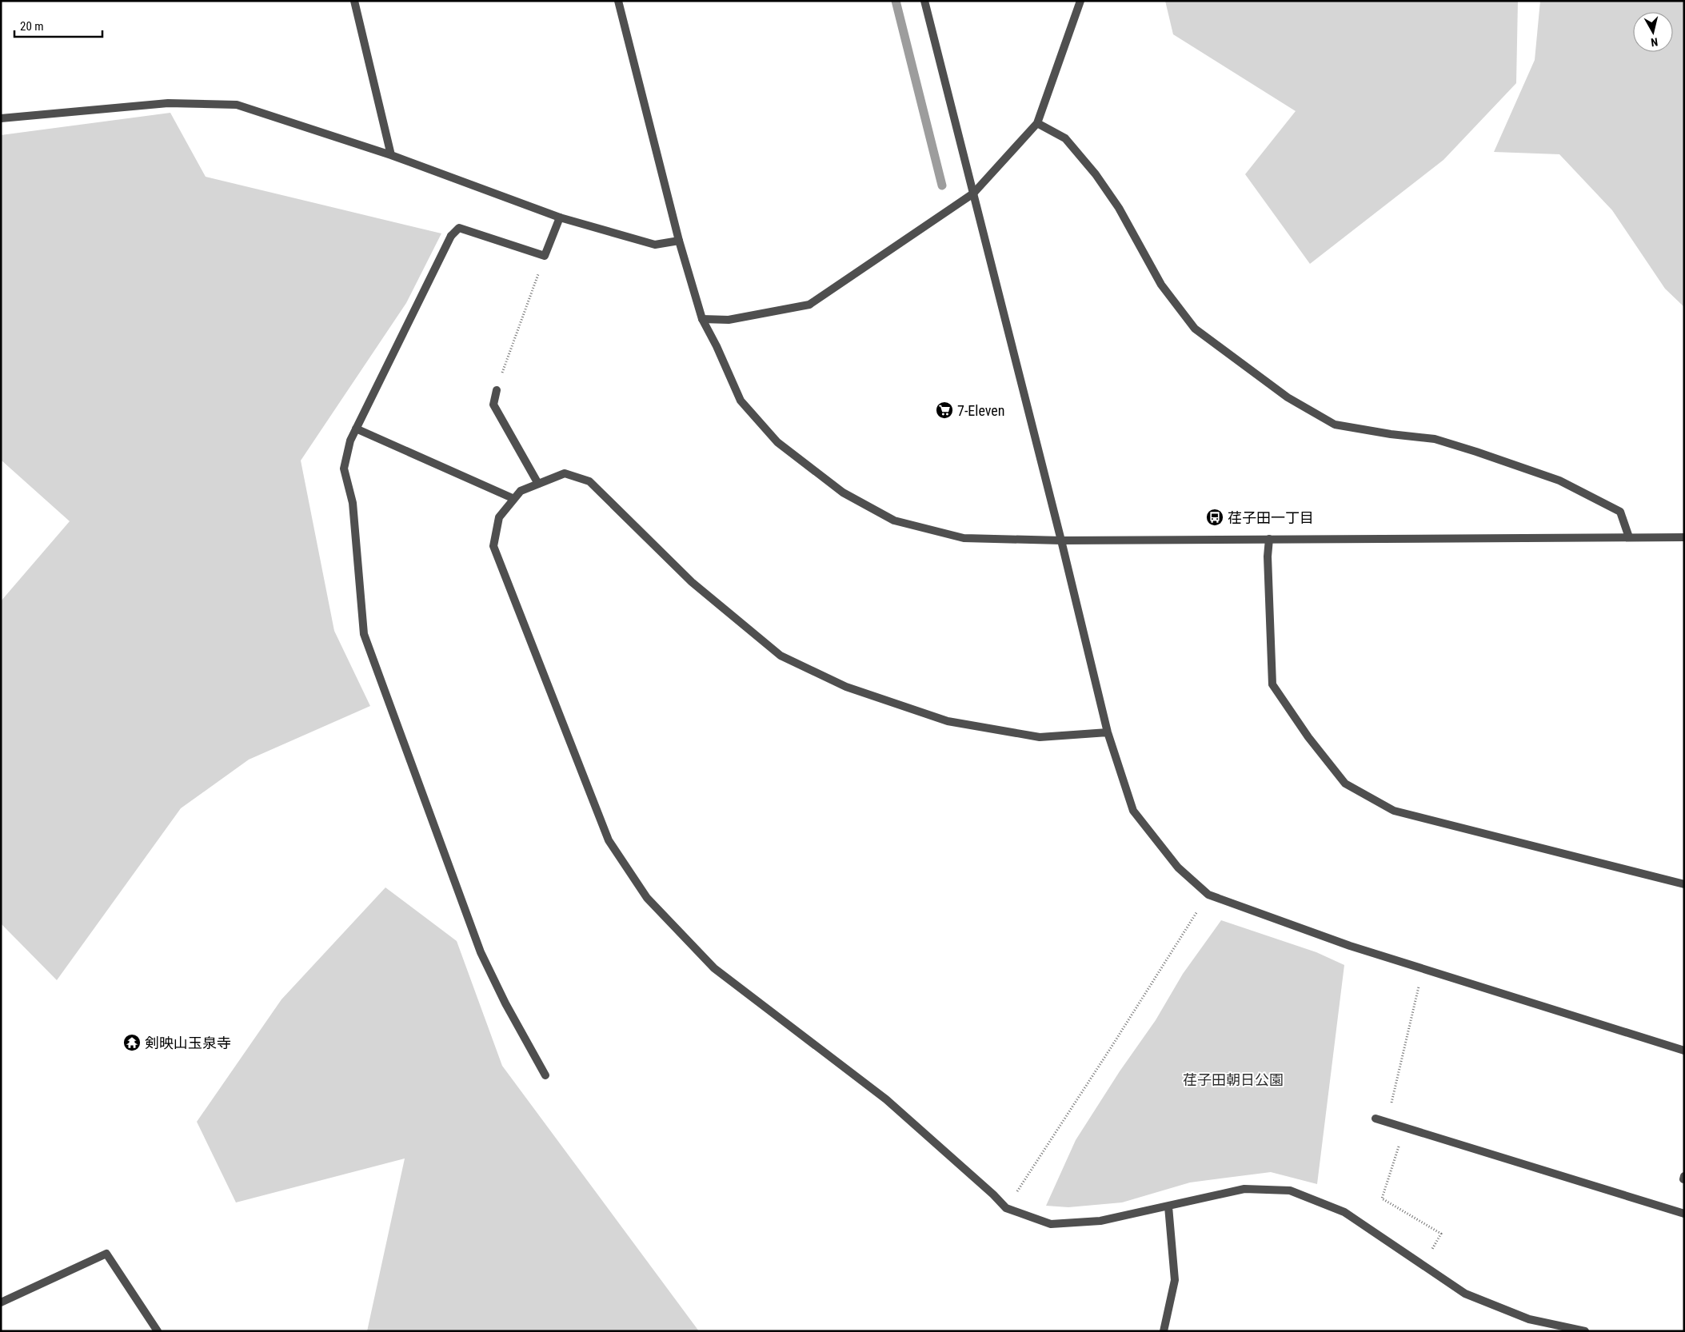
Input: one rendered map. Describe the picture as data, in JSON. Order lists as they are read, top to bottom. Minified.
{"parks":["荏子田朝日公園"],"places":{"supermarket":["7-Eleven"],"bus stop":["荏子田一丁目"],"temple":["剣映山玉泉寺"]},"scale_bar":"20 m","north":"bottom"}
